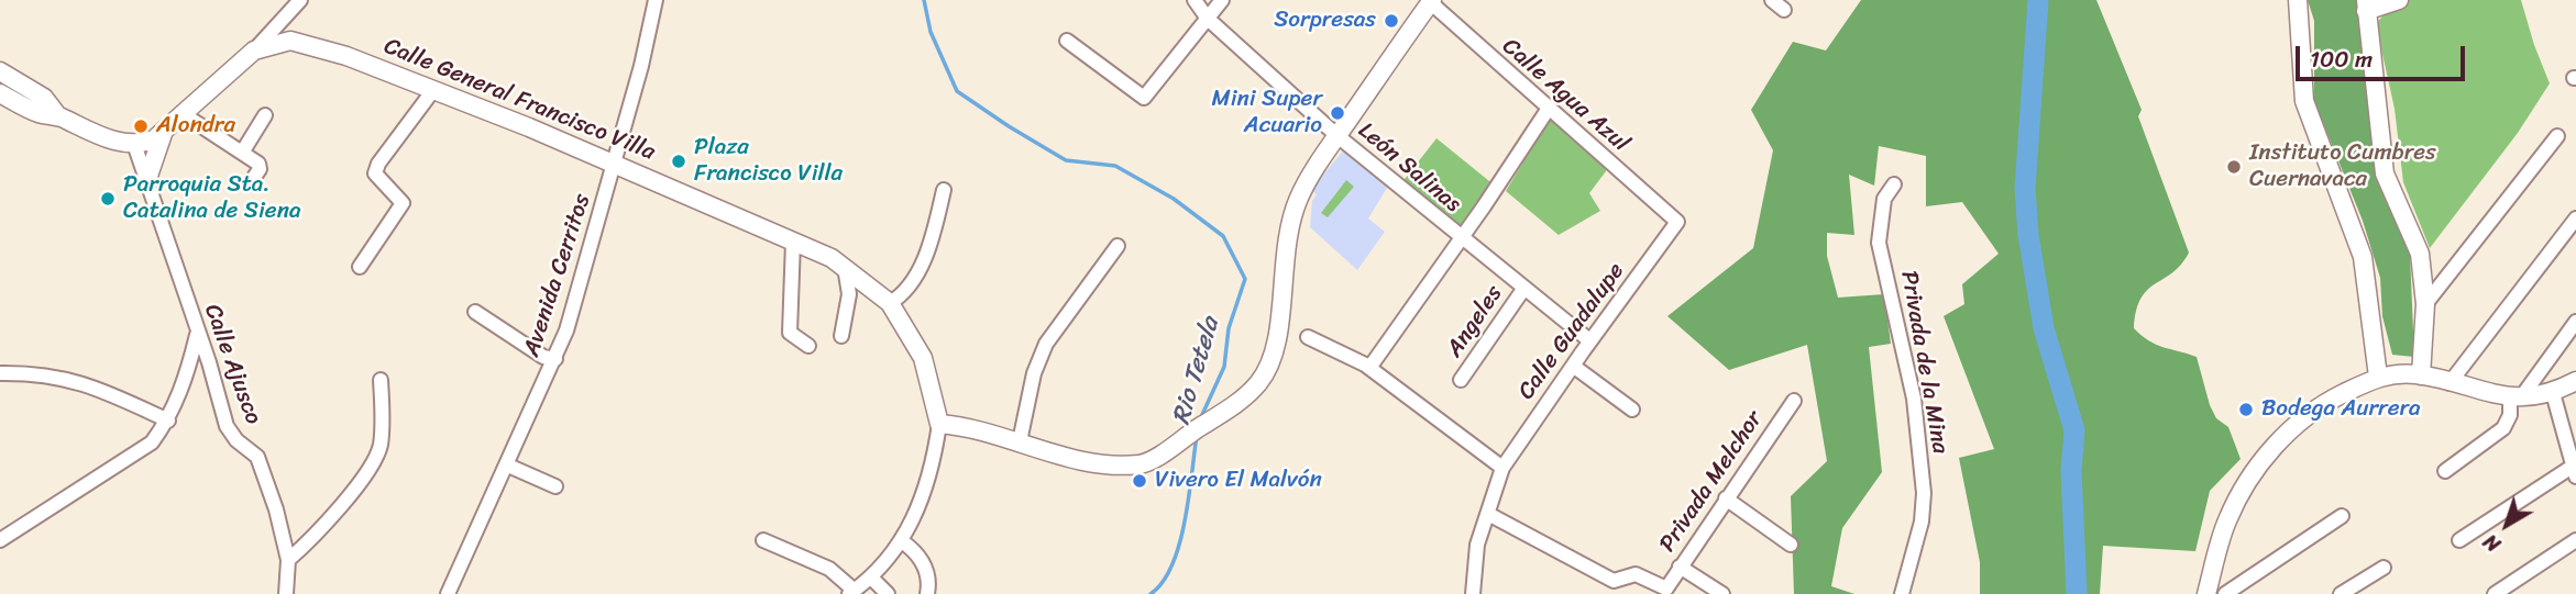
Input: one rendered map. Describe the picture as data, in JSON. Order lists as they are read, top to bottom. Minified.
{"streets":{"street":["Calle Agua Azul","Calle General Francisco Villa","León Salinas","Avenida Cerritos","Angeles","Calle Guadalupe","Privada de la Mina","Calle Ajusco","Privada Melchor"]},"crossings":[["Calle Agua Azul","Calle Guadalupe"],["Calle General Francisco Villa","Avenida Cerritos"],["Calle General Francisco Villa","Calle Ajusco"],["León Salinas","Angeles"],["León Salinas","Calle Guadalupe"]],"water":["Rio Tetela"],"places":["Sorpresas","Mini Super Acuario","Alondra","Plaza Francisco Villa","Instituto Cumbres Cuernavaca","Parroquia Sta. Catalina de Siena","Bodega Aurrera","Vivero El Malvón"],"scale_bar":"100 m","north":"bottom left"}
